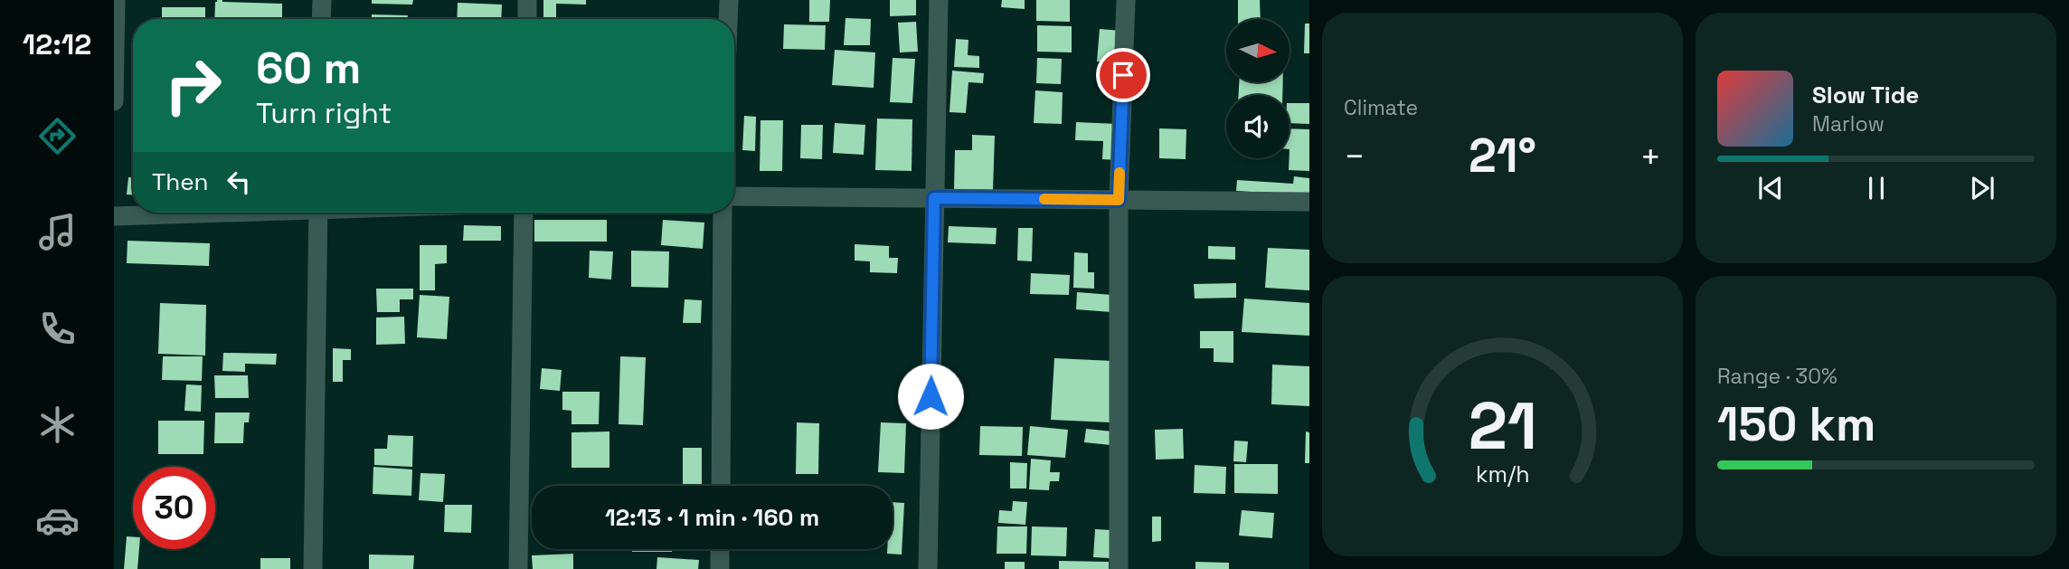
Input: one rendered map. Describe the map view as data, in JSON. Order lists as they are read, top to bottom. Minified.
{"north":"right","page":{"tabs":"12:12","tile":["Climate",["Range · 30%","150 km"]],"turn":["60 m","Turn right"],"song":["Slow Tide","Marlow"],"heat":["−","21°","+"],"then":"Then","limit":"30","trip":"12:13 · 1 min · 160 m","gauge":["21","km/h"]}}
